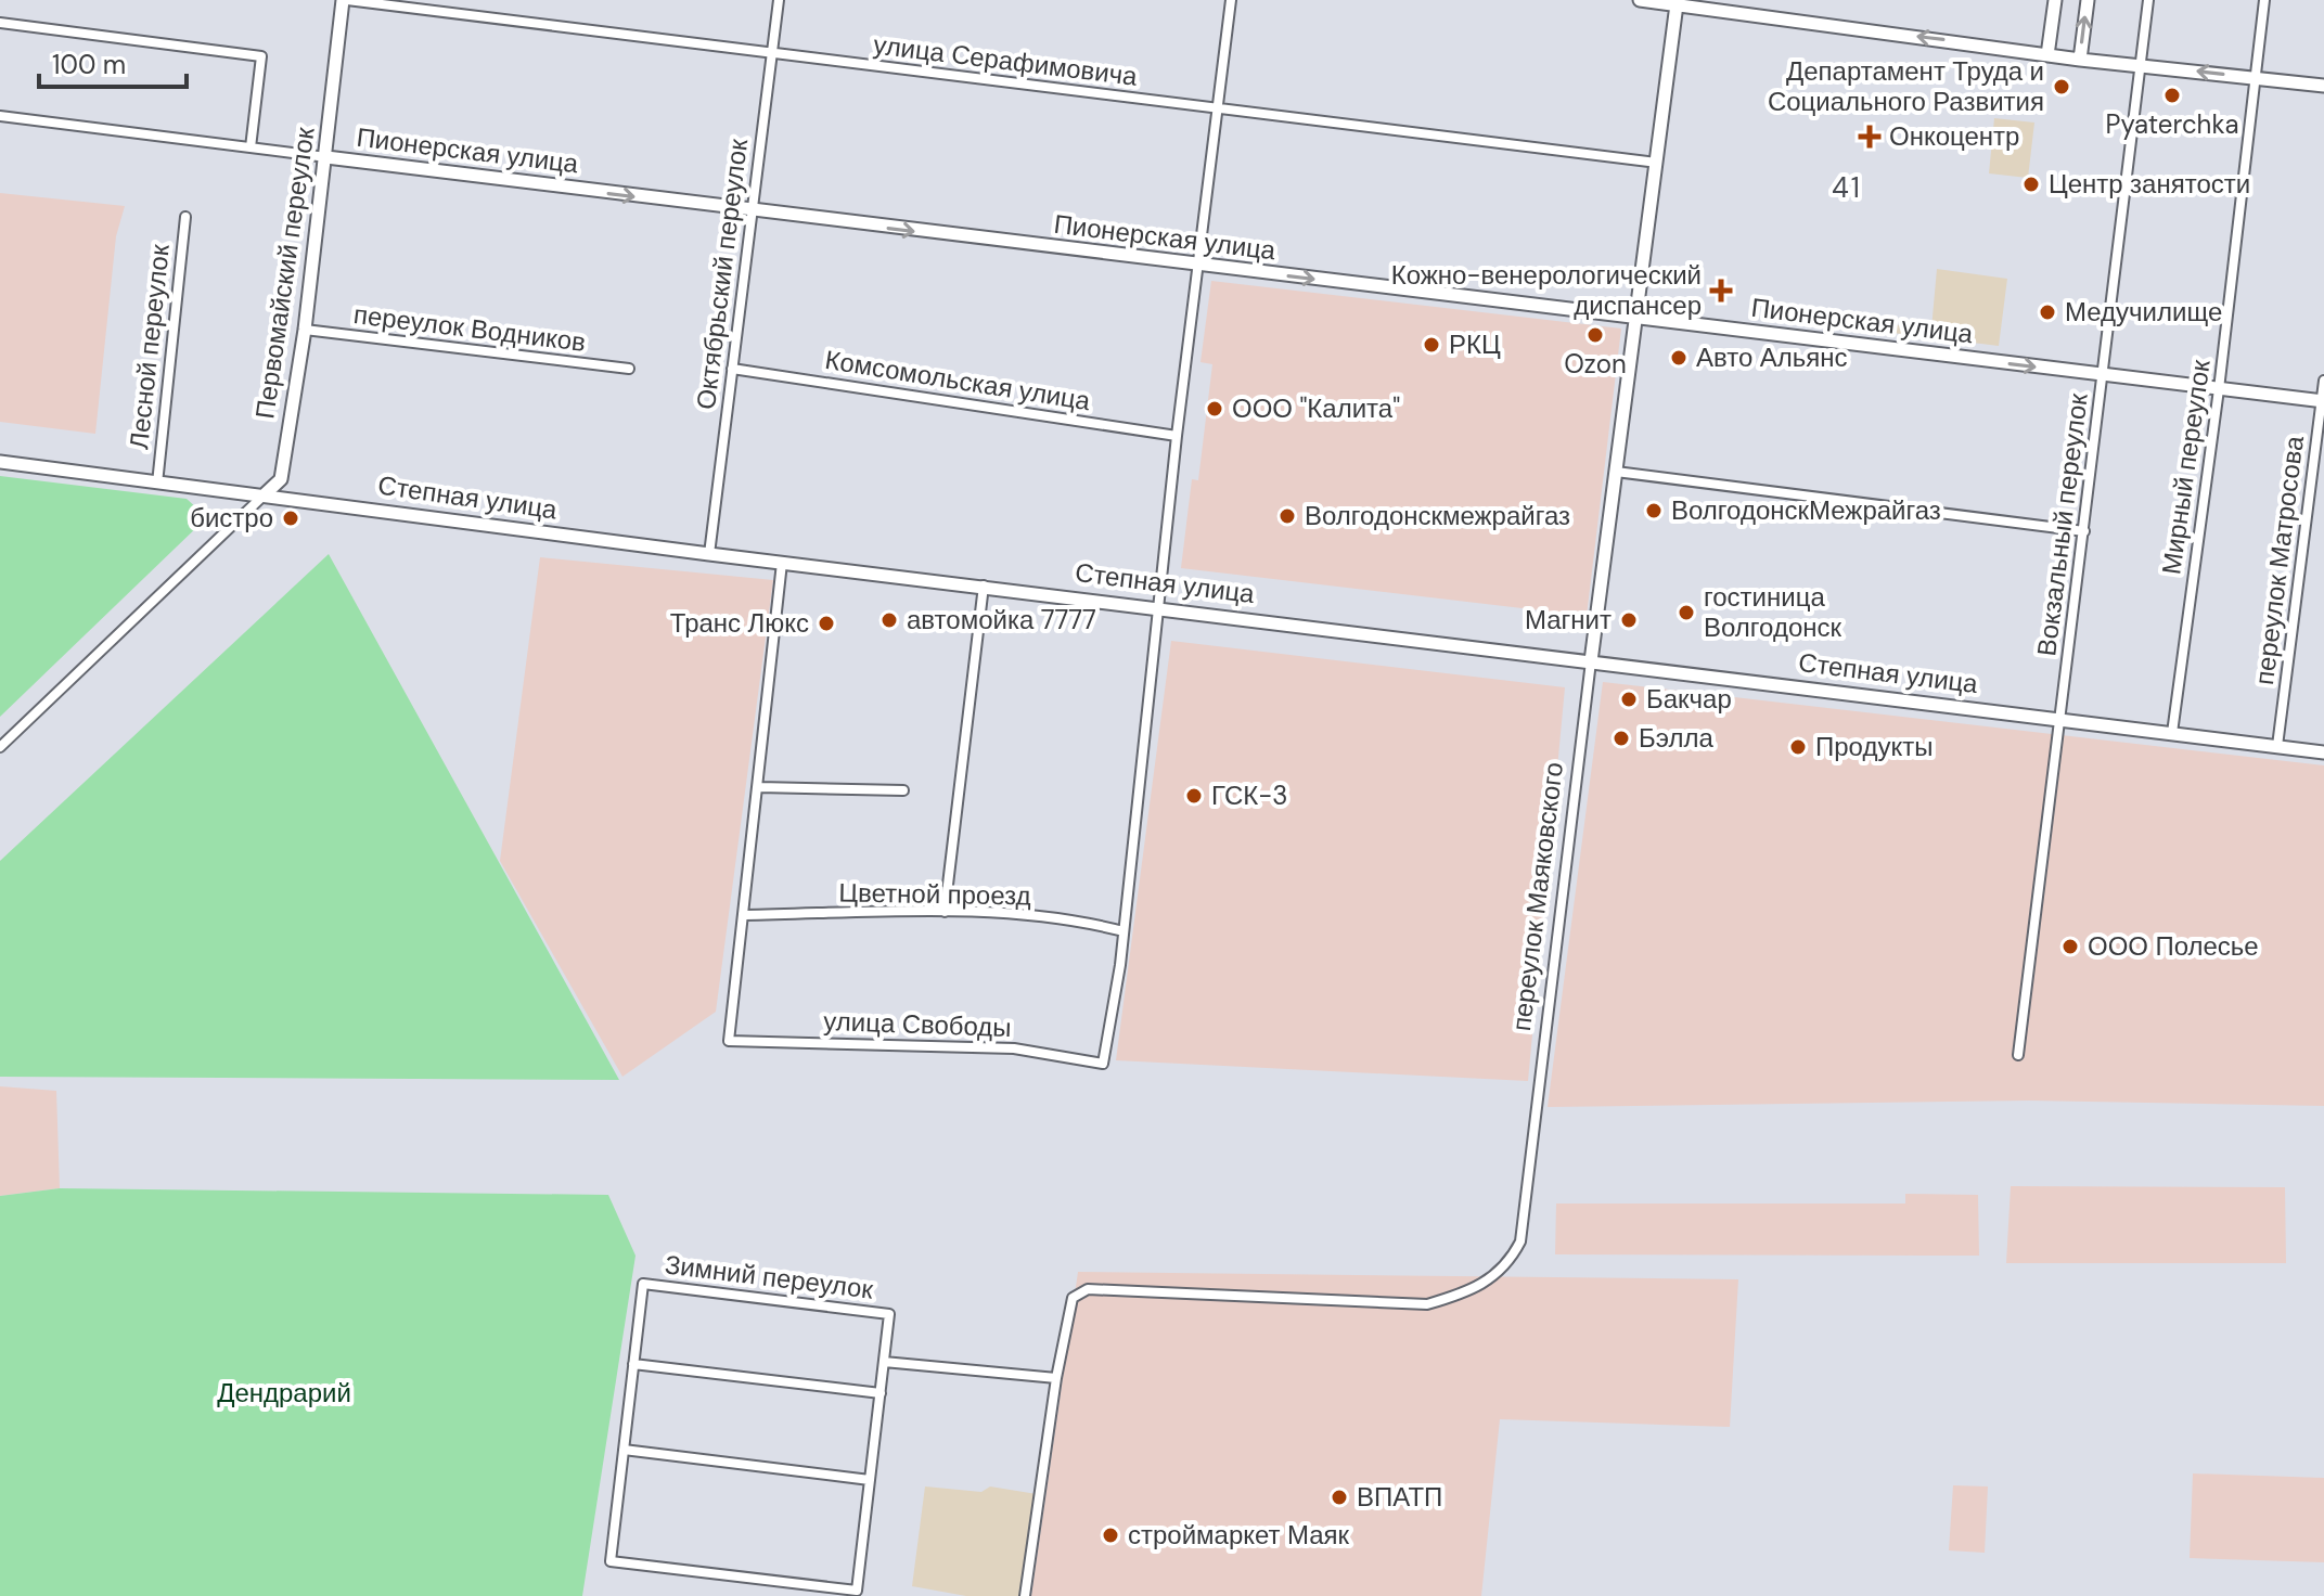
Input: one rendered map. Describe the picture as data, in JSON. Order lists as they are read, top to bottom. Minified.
{"streets":{"street":["улица Серафимовича","Пионерская улица","Первомайский переулок","Октябрьский переулок","переулок Водников","Лесной переулок","Комсомольская улица","Мирный переулок","Степная улица","Вокзальный переулок","переулок Матросова","Цветной проезд","переулок Маяковского","улица Свободы","Зимний переулок"]},"crossings":[["улица Серафимовича","Первомайский переулок"],["улица Серафимовича","Октябрьский переулок"],["улица Серафимовича","переулок Маяковского"],["Пионерская улица","Первомайский переулок"],["Пионерская улица","Октябрьский переулок"],["Пионерская улица","Мирный переулок"],["Пионерская улица","Вокзальный переулок"],["Пионерская улица","переулок Матросова"],["Пионерская улица","переулок Маяковского"],["Первомайский переулок","переулок Водников"],["Первомайский переулок","Степная улица"],["Октябрьский переулок","Комсомольская улица"],["Октябрьский переулок","Степная улица"],["Лесной переулок","Степная улица"],["Мирный переулок","Степная улица"],["Степная улица","Вокзальный переулок"],["Степная улица","переулок Матросова"],["Степная улица","переулок Маяковского"],["Цветной проезд","улица Свободы"]],"one_way":["Пионерская улица"],"districts":["41"],"parks":["Дендрарий"],"places":{"other":["Департамент Труда и Социального Развития","Pyaterchka","Центр занятости","Медучилище","Ozon","РКЦ","Авто Альянс","ООО \"Калита\"","ВолгодонскМежрайгаз","Волгодонскмежрайгаз","бистро","гостиница Волгодонск","автомойка 7777","Магнит","Транс Люкс","Бакчар","Бэлла","Продукты","ГСК-3","ООО Полесье","ВПАТП","строймаркет Маяк"],"health":["Онкоцентр","Кожно-венерологический диспансер"]},"scale_bar":"100 m"}
